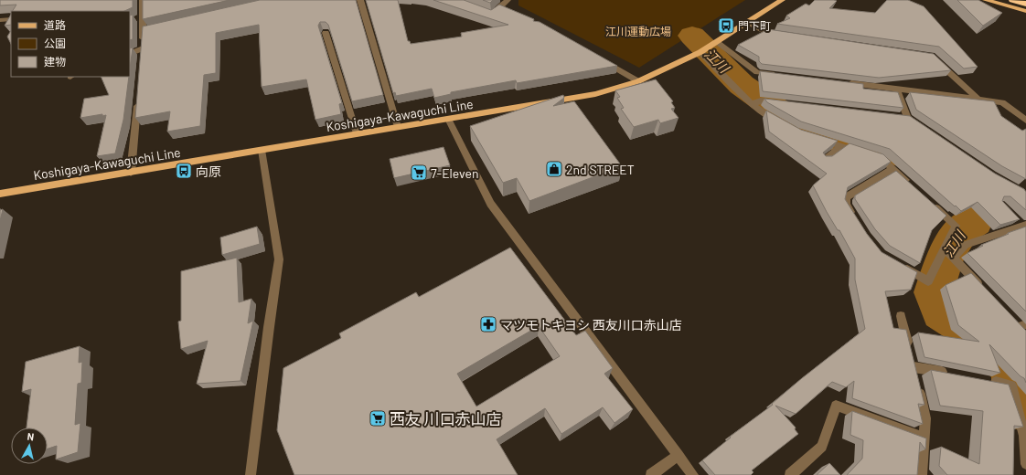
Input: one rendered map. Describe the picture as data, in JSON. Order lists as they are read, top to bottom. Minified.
{"streets":{"main road":["Koshigaya-Kawaguchi Line"]},"water":["江川"],"parks":["江川運動広場"],"places":{"bus stop":["門下町","向原"],"shop":["2nd STREET"],"supermarket":["7-Eleven","西友 川口赤山店"],"pharmacy":["マツモトキヨシ 西友川口赤山店"]},"legend":["道路","公園","建物"],"north":"top"}
